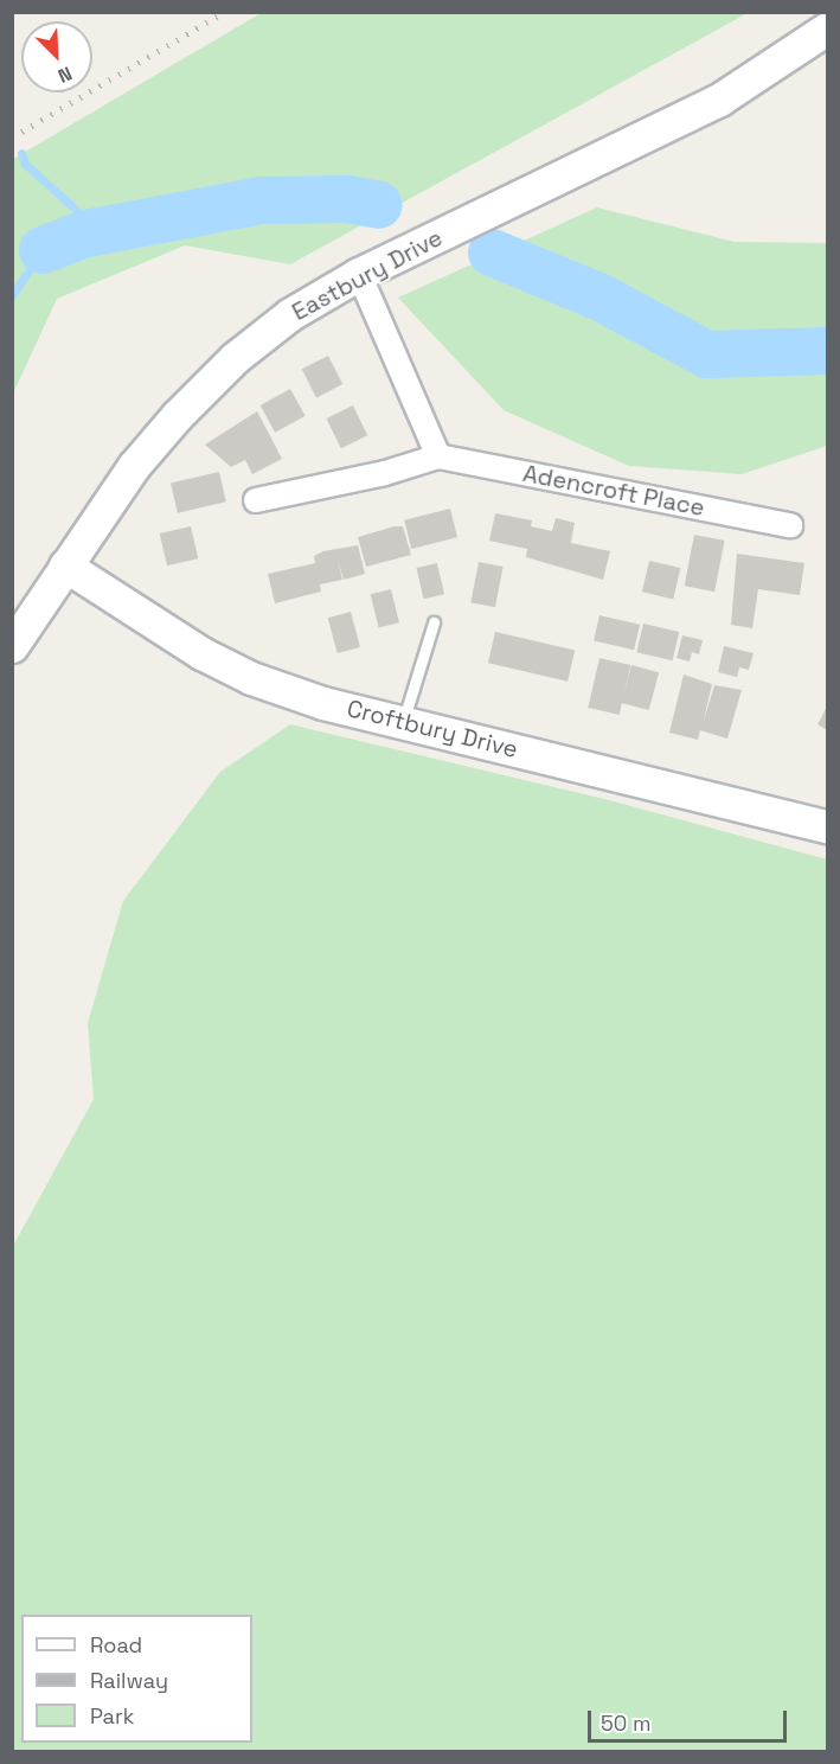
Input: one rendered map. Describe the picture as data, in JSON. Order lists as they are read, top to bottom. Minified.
{"streets":{"street":["Eastbury Drive","Adencroft Place","Croftbury Drive"]},"crossings":[["Eastbury Drive","Croftbury Drive"]],"legend":["Road","Railway","Park"],"scale_bar":"50 m","north":"bottom right"}
